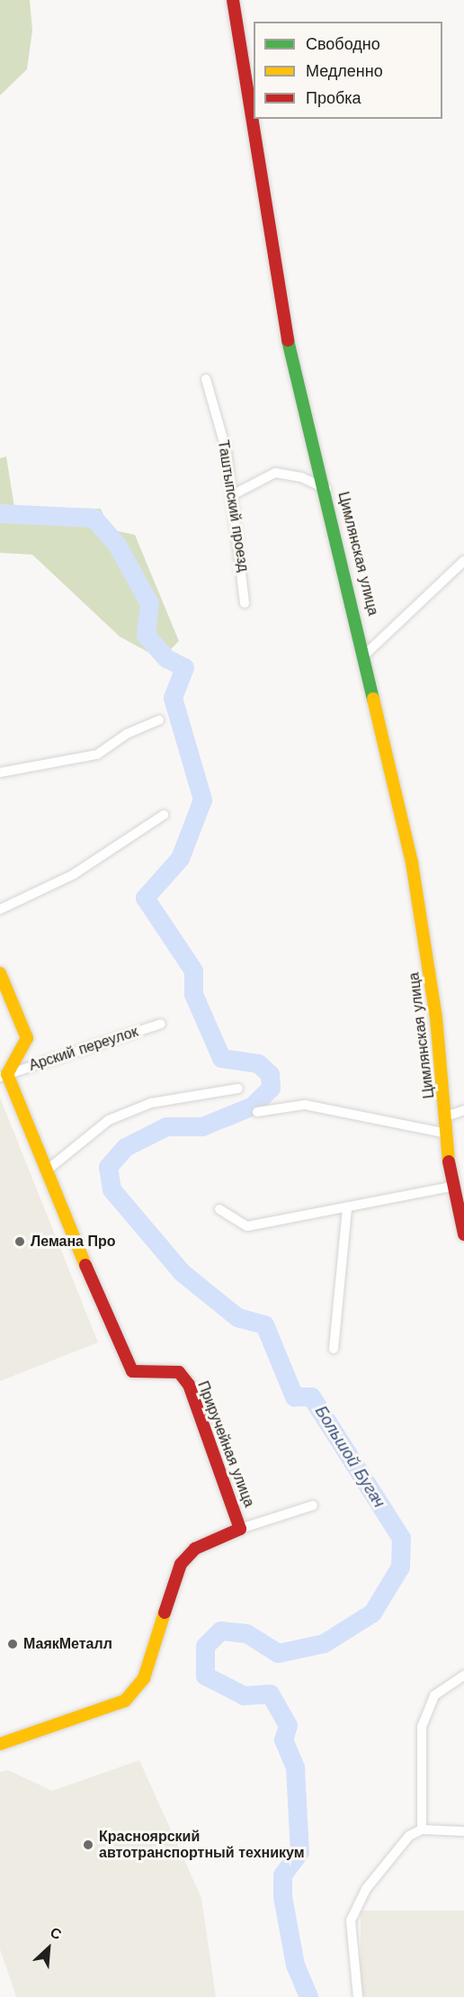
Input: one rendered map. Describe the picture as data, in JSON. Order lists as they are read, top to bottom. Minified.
{"streets":{"street":["Таштыпский проезд","Цимлянская улица","Арский переулок","Приручейная улица"]},"crossings":[["Арский переулок","Приручейная улица"]],"water":["Большой Бугач"],"places":["Лемана Про","МаякМеталл","Красноярский автотранспортный техникум"],"legend":["Свободно","Медленно","Пробка"],"north":"top right"}
